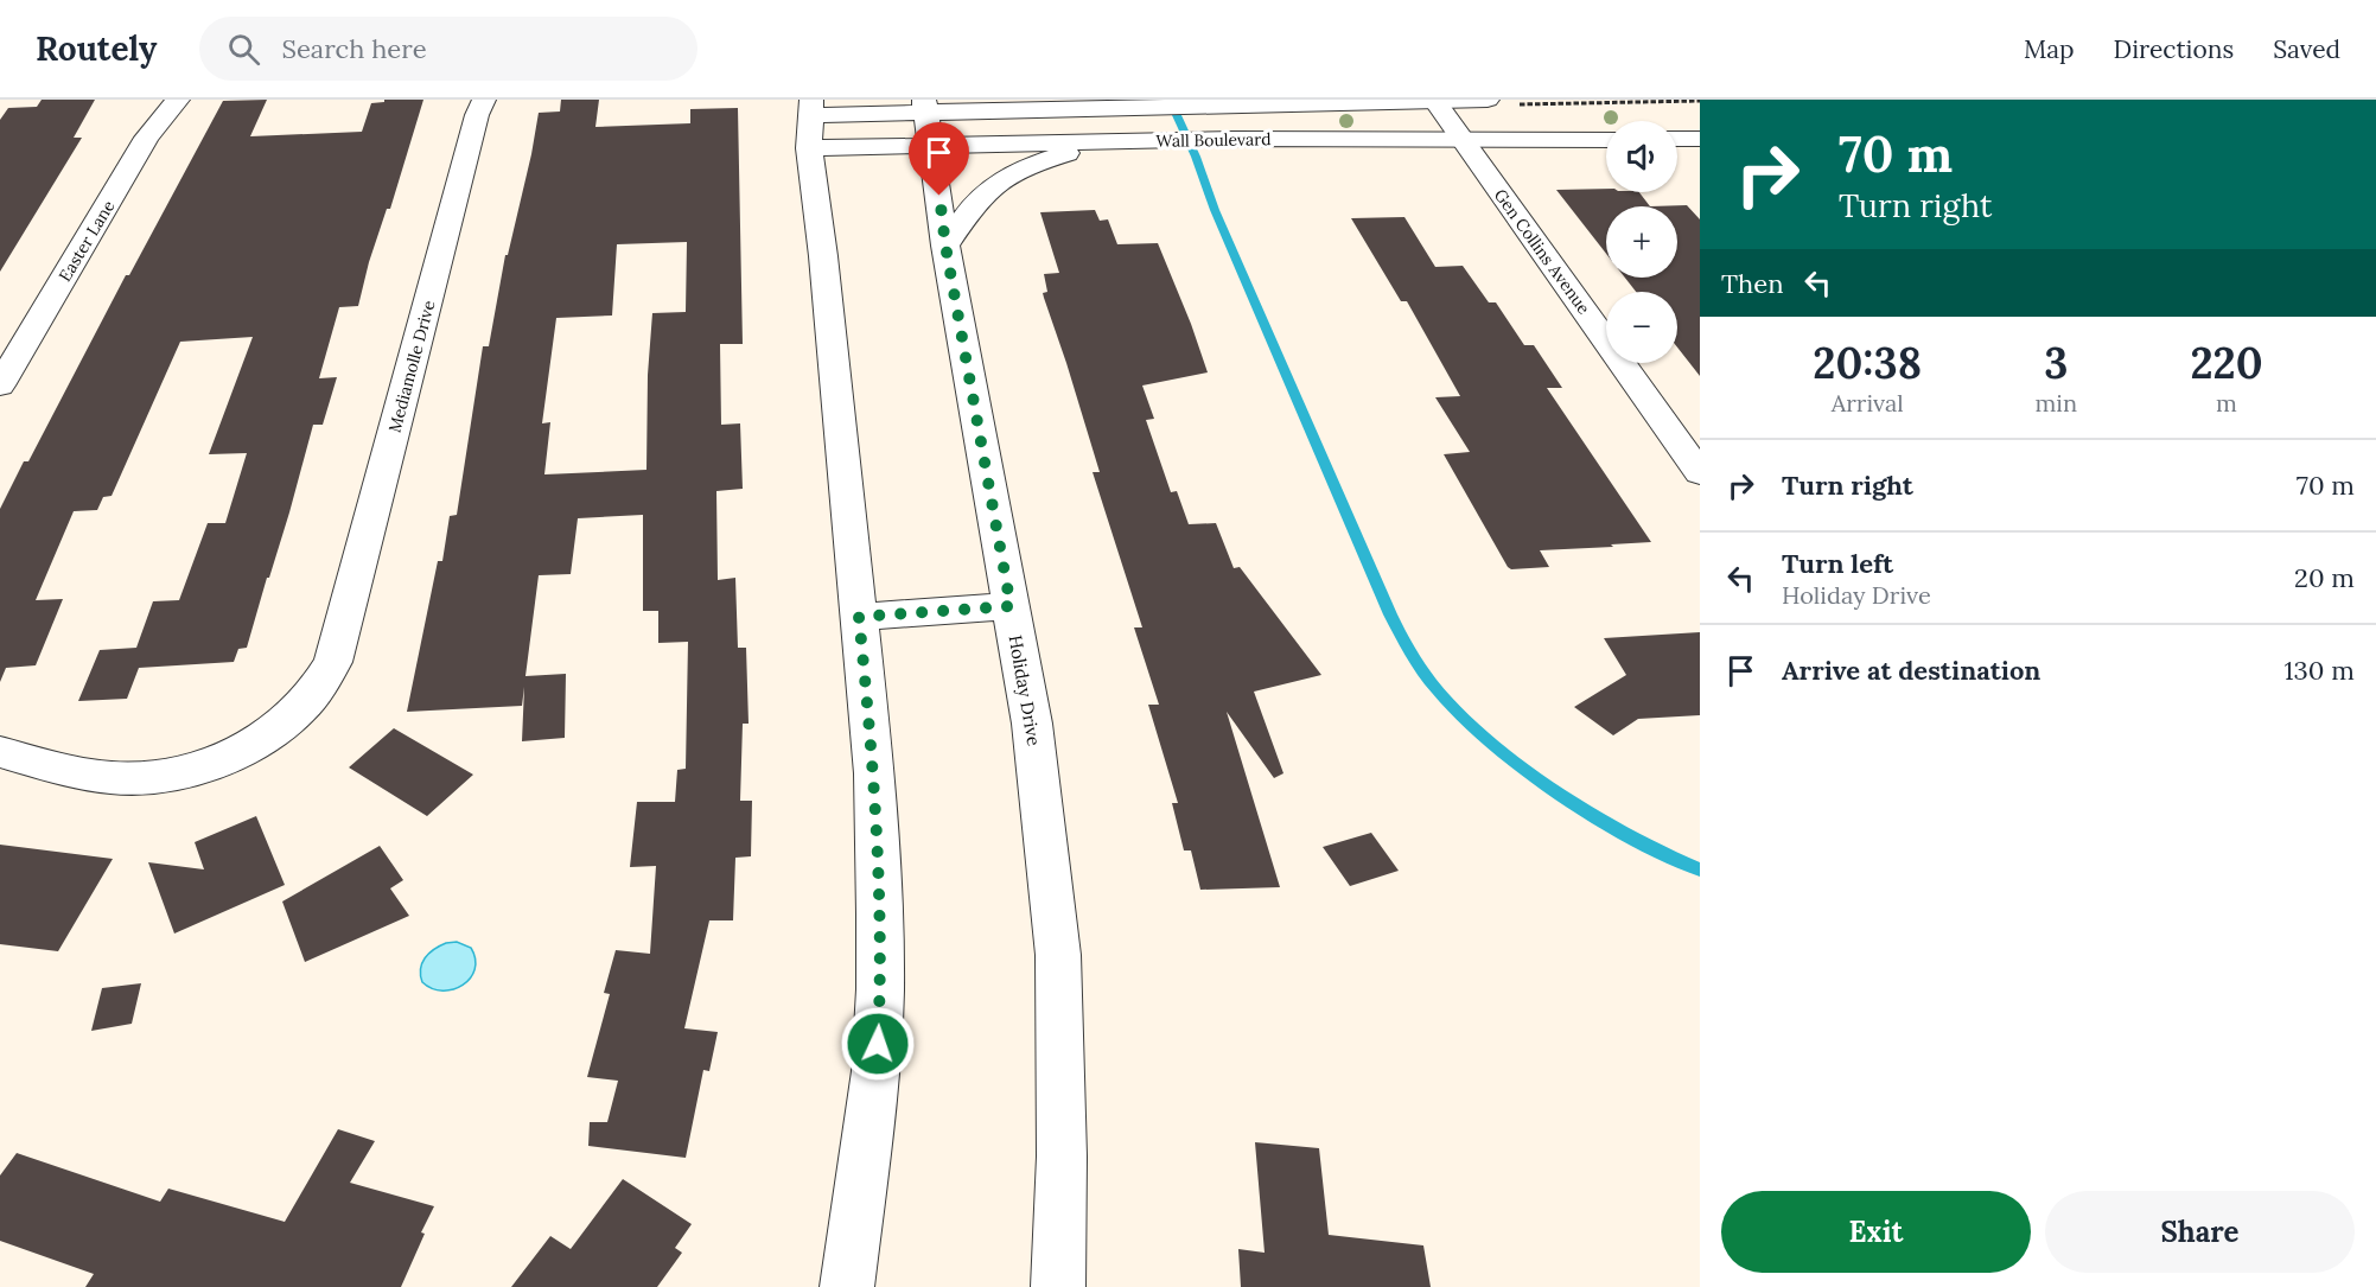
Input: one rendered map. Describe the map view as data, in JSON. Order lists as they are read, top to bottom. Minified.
{"streets":{"street":["Wall Boulevard","Easter Lane","Gen Collins Avenue","Mediamolle Drive","Holiday Drive"]},"crossings":[["Wall Boulevard","Gen Collins Avenue"],["Wall Boulevard","Holiday Drive"]],"page":{"header":"Routely","search":"Search here","nav":["Map","Directions","Saved"],"turn":["70 m","Turn right"],"map_buttons":["+","−"],"then":"Then","eta":["20:38","Arrival","3","min","220","m"],"list":[{"name":"Turn right","value":"70 m"},{"name":"Turn left","note":"Holiday Drive","value":"20 m"},{"name":"Arrive at destination","value":"130 m"}],"buttons":["Exit","Share"]}}
